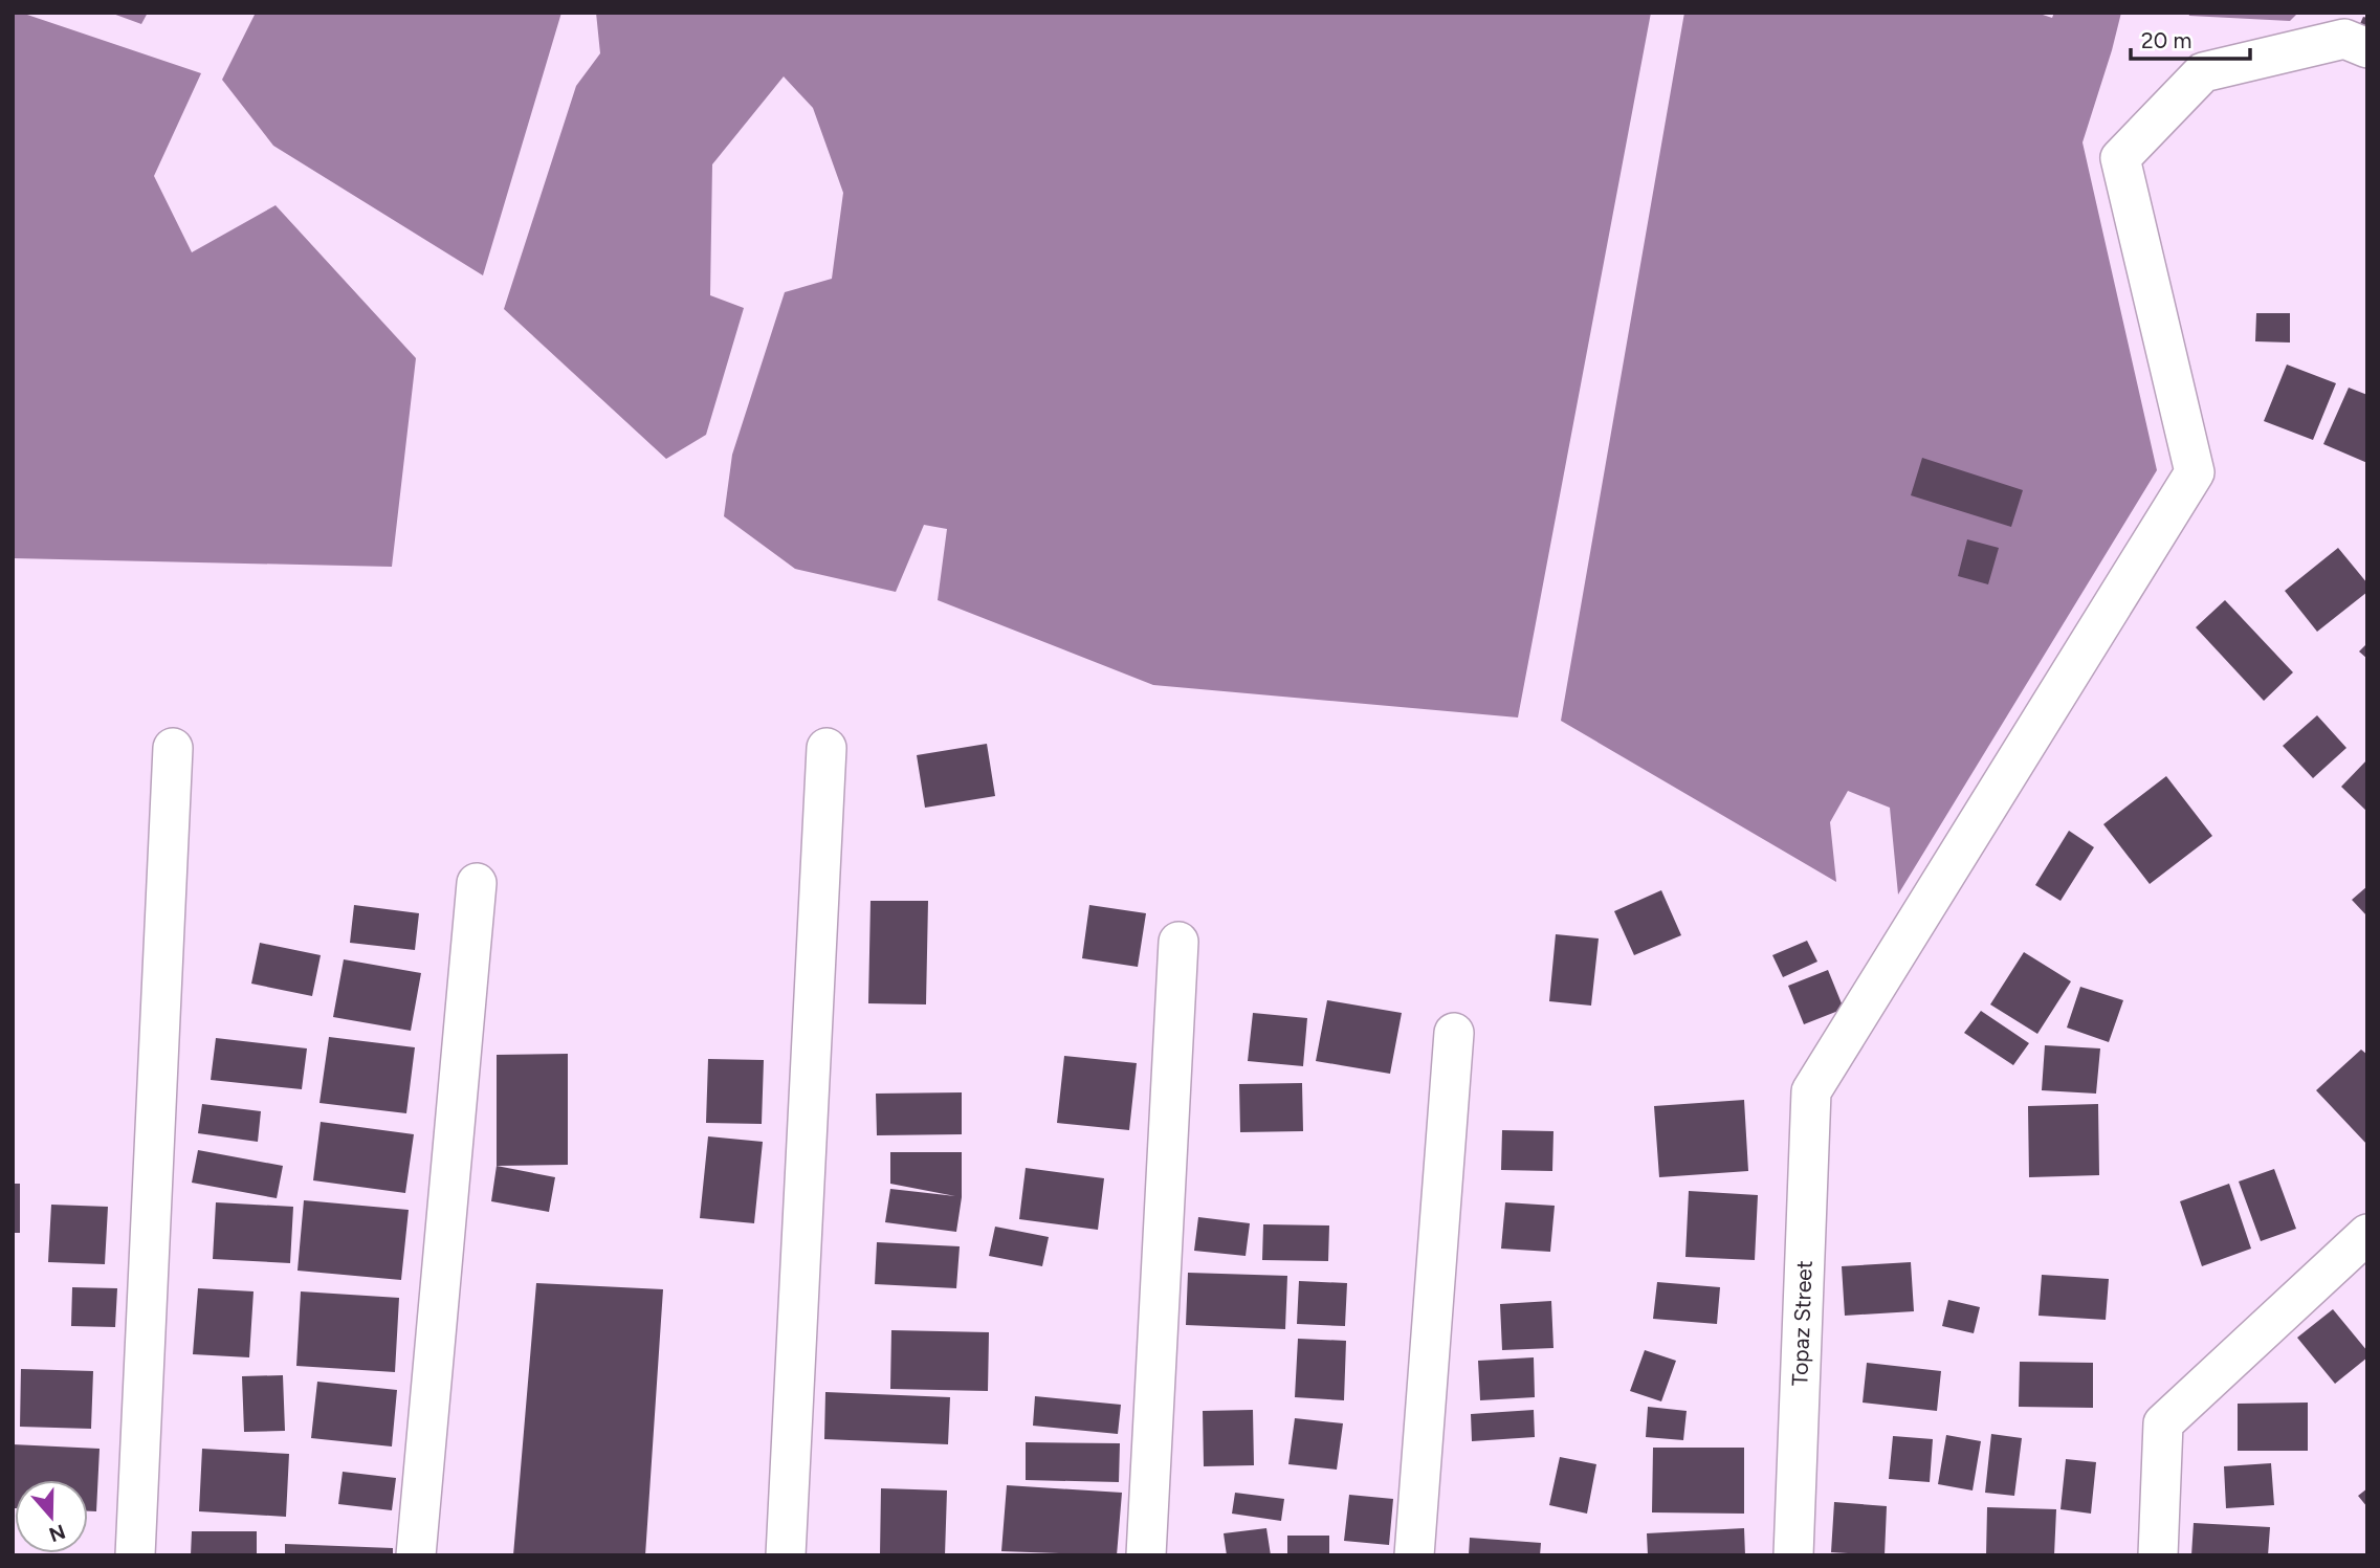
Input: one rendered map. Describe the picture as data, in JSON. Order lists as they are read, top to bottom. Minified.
{"streets":{"street":["Topaz Street"]},"scale_bar":"20 m","north":"bottom"}
